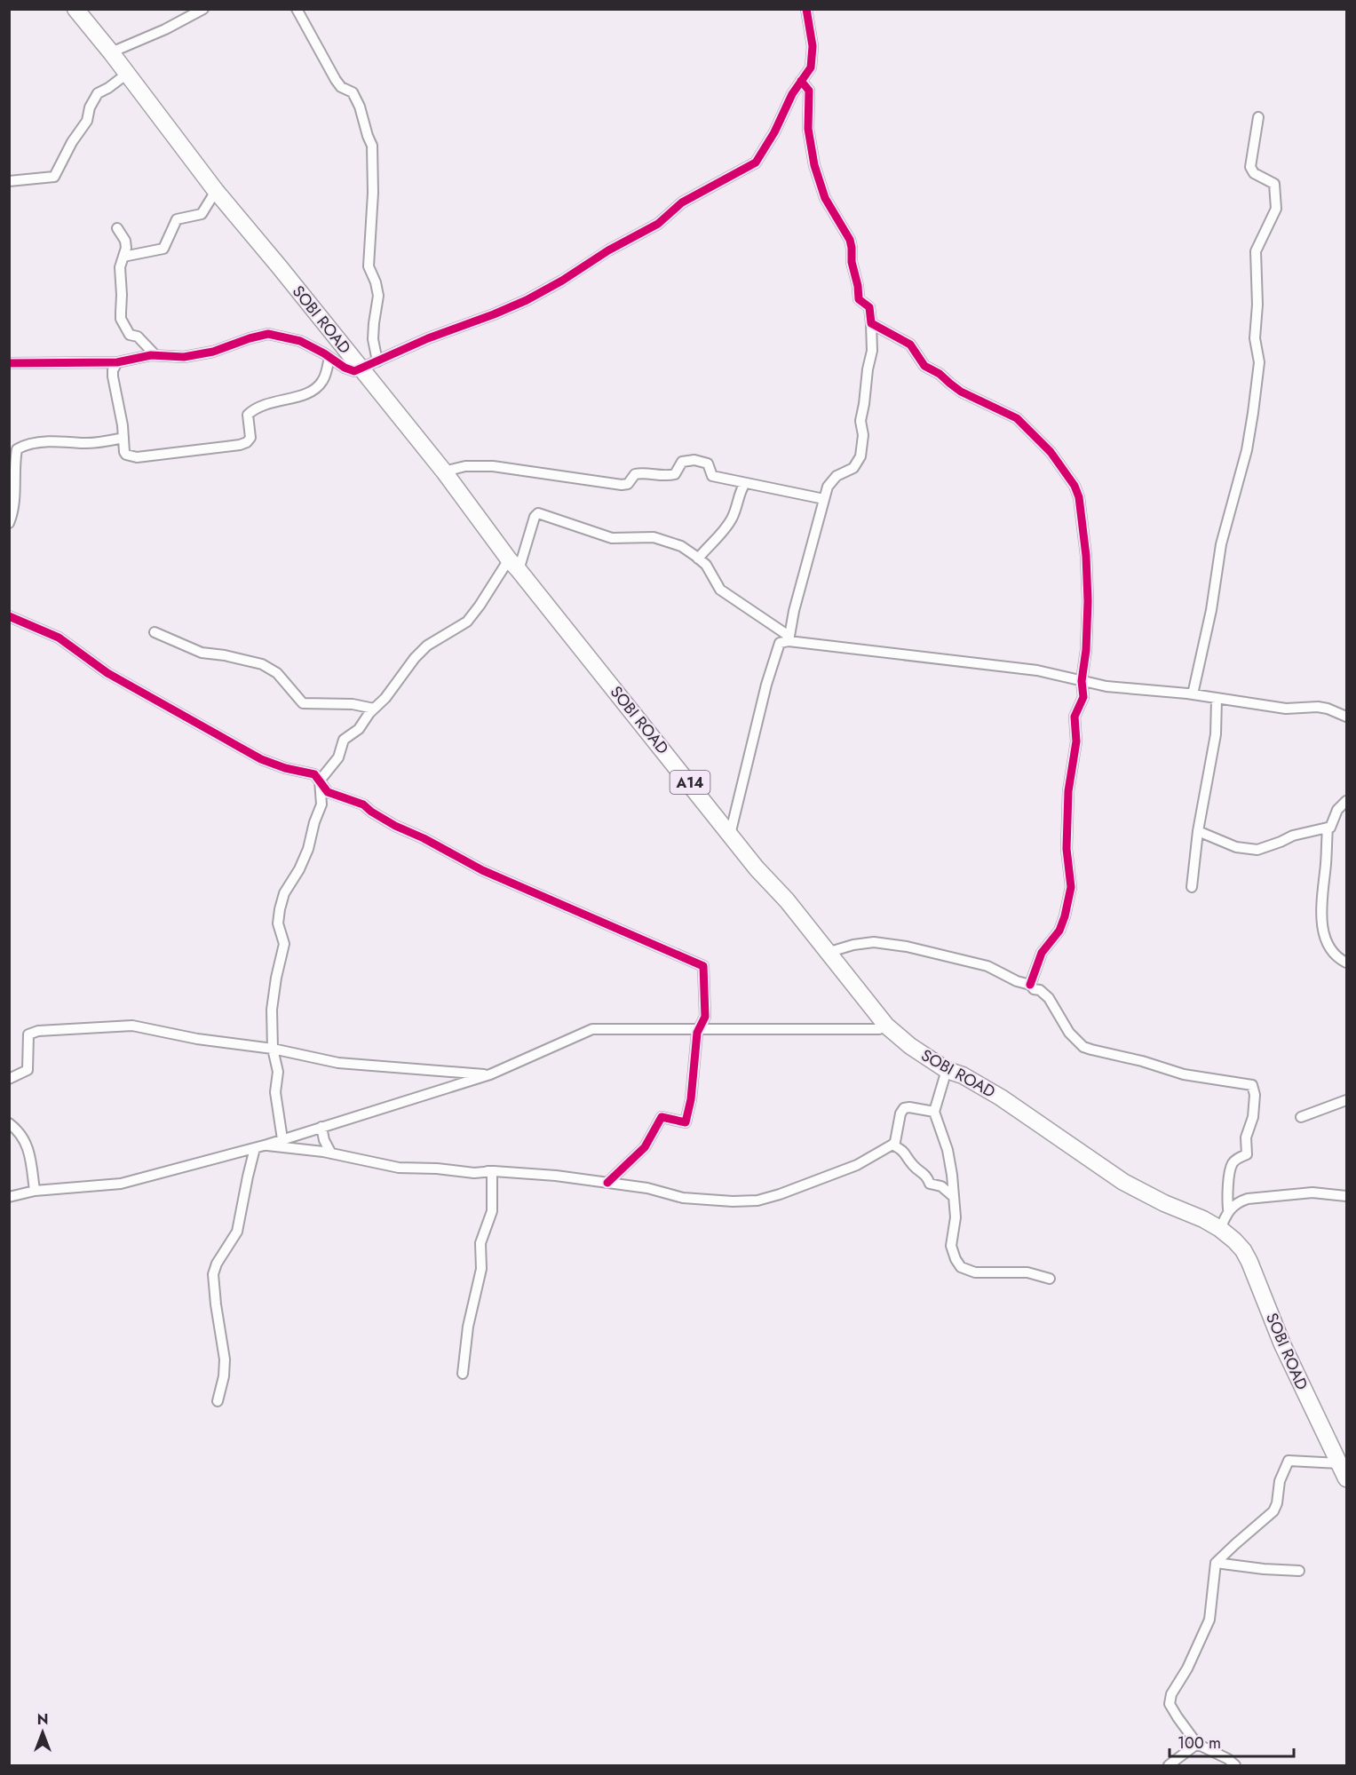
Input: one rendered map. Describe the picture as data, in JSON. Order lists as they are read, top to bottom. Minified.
{"streets":{"highway":["SOBI ROAD","A14"]},"scale_bar":"100 m","north":"top"}
